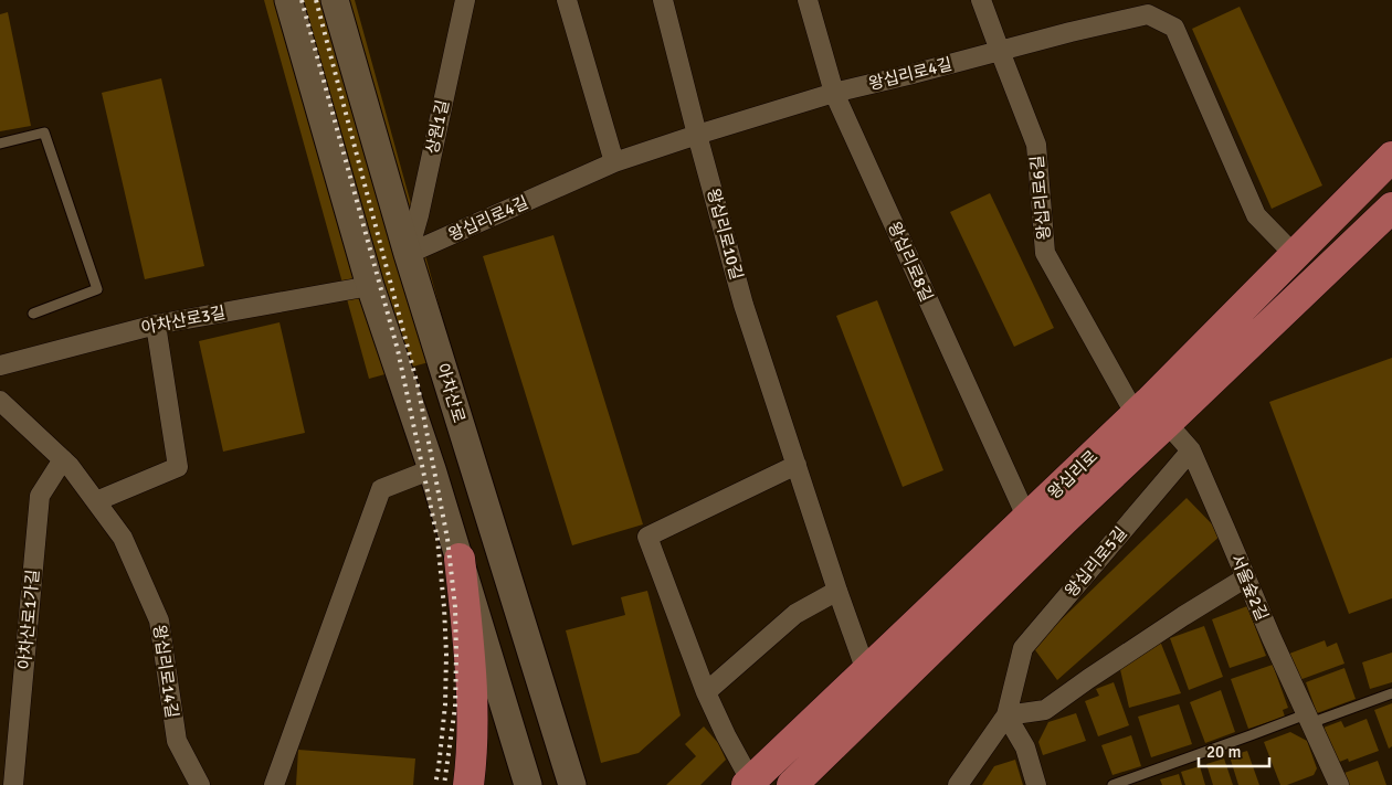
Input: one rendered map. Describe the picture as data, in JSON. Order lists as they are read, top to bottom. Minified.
{"streets":{"main road":["아차산로","왕십리로"],"street":["왕십리로4길","상원1길","왕십리로6길","왕십리로10길","왕십리로8길","아차산로3길","왕십리로5길","서울숲2길","아차산로1가길","왕십리로14길"]},"crossings":[["왕십리로4길","상원1길"],["왕십리로4길","왕십리로6길"],["왕십리로4길","왕십리로10길"],["왕십리로4길","왕십리로8길"],["왕십리로4길","아차산로"],["왕십리로4길","왕십리로"],["상원1길","아차산로"],["왕십리로6길","왕십리로"],["왕십리로10길","왕십리로"],["왕십리로8길","왕십리로"],["왕십리로5길","서울숲2길"],["아차산로1가길","왕십리로14길"]],"scale_bar":"20 m"}
